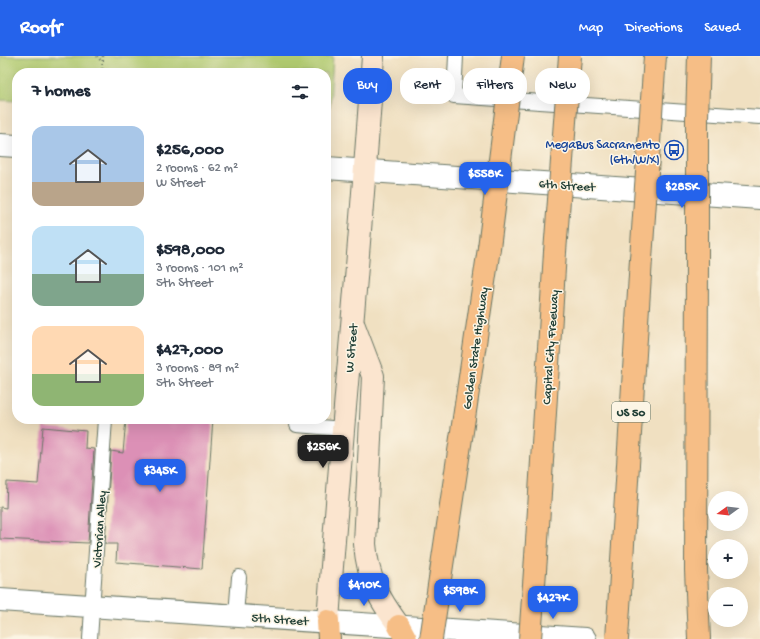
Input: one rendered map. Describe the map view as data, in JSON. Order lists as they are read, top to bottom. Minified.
{"streets":{"highway":["Capital City Freeway","Golden State Highway","US 50"],"main road":["W Street"],"street":["6th Street","5th Street"],"lane":["Victorian Alley"]},"crossings":[["6th Street","W Street"],["W Street","5th Street"],["Victorian Alley","5th Street"]],"places":{"bus stop":["MegaBus Sacramento (6th/W/X)"]},"north":"left","page":{"header":"Roofr","nav":["Map","Directions","Saved"],"chip":["Buy","Rent","Filters","New"],"heading":"7 homes","list":[{"name":"$256,000","note":"2 rooms · 62 m² · W Street"},{"name":"$598,000","note":"3 rooms · 101 m² · 5th Street"},{"name":"$427,000","note":"3 rooms · 89 m² · 5th Street"}],"price":["$558K","$285K","$256K","$345K","$410K","$598K","$427K"],"map_buttons":["+","−"]}}
